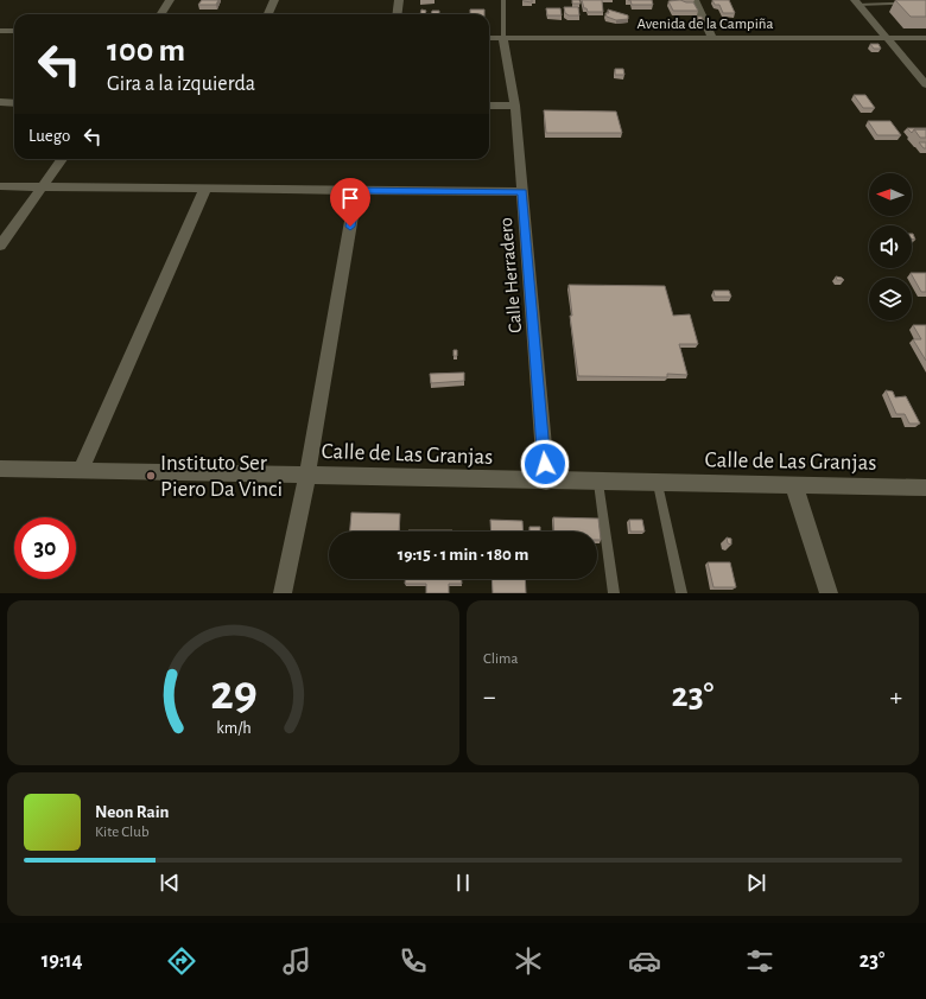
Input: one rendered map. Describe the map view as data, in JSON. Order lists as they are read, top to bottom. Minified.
{"streets":{"street":["Avenida de la Campiña","Calle Herradero","Calle de Las Granjas"]},"crossings":[["Avenida de la Campiña","Calle Herradero"],["Calle Herradero","Calle de Las Granjas"]],"places":["Instituto Ser Piero Da Vinci"],"north":"left","page":{"turn":["100 m","Gira a la izquierda"],"then":"Luego","limit":"30","trip":"19:15 · 1 min · 180 m","tile":"Clima","heat":["−","23°","+"],"song":["Neon Rain","Kite Club"],"tabs":["19:14","23°"],"gauge":["29","km/h"]}}
